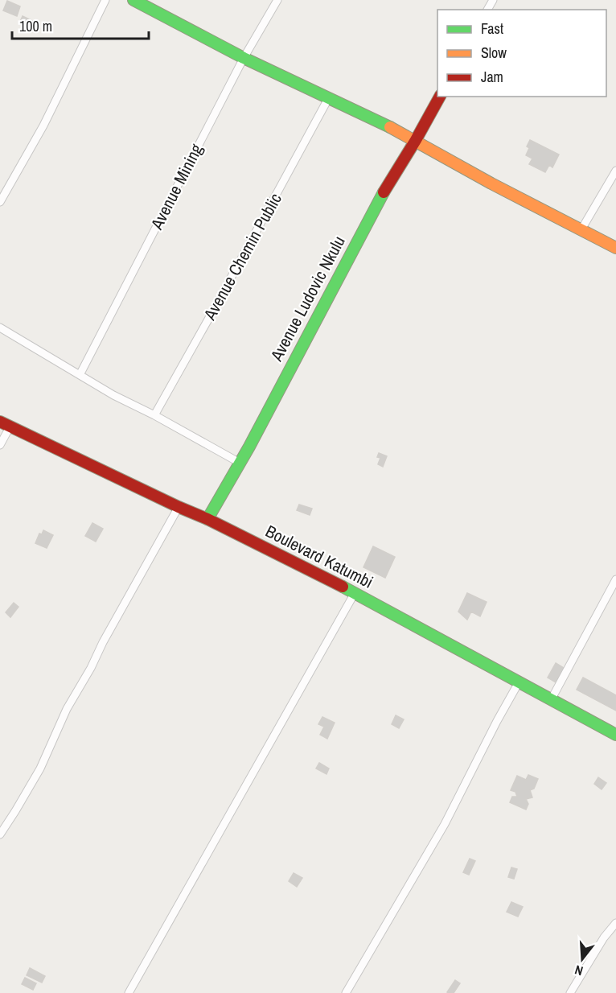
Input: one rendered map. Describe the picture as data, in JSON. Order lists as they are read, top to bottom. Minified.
{"streets":{"street":["Avenue Mining","Avenue Chemin Public","Avenue Ludovic Nkulu","Boulevard Katumbi"]},"crossings":[["Avenue Ludovic Nkulu","Boulevard Katumbi"]],"legend":["Fast","Slow","Jam"],"scale_bar":"100 m","north":"bottom"}
